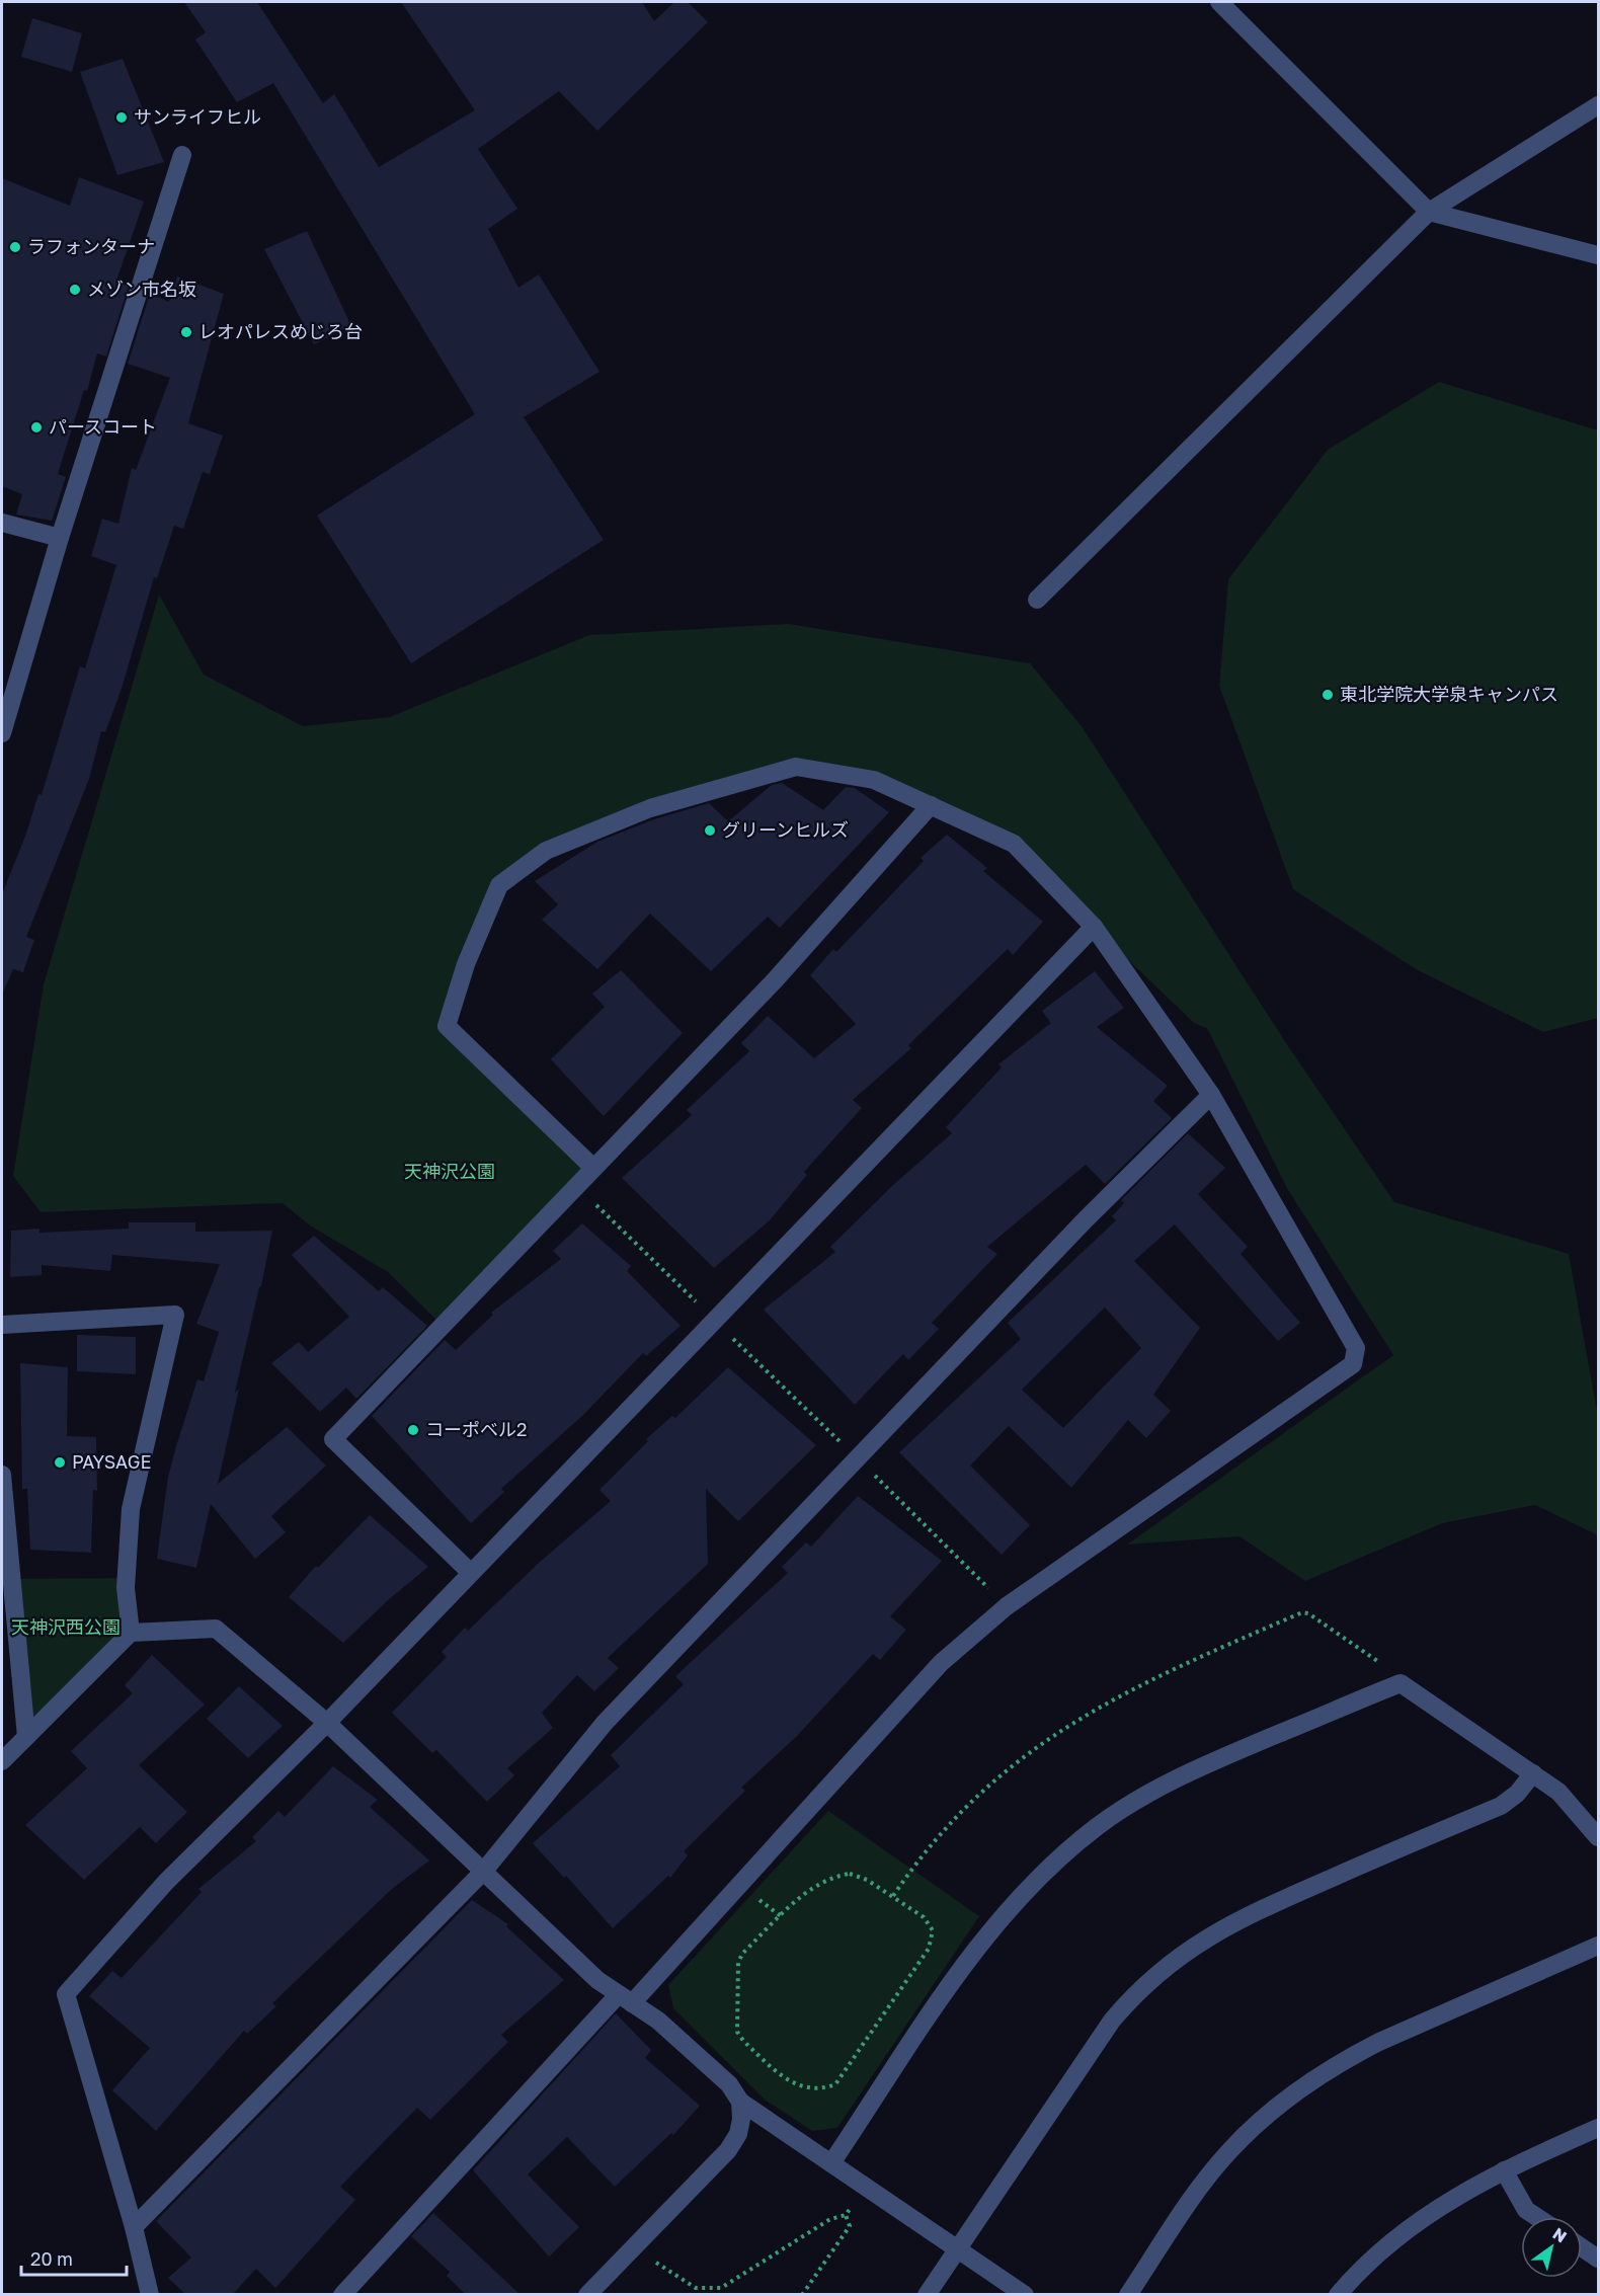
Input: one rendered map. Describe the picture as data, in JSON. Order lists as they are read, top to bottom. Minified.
{"parks":["天神沢公園","天神沢西公園"],"places":["サンライフヒル","ラフォンターナ","メゾン市名坂","レオパレスめじろ台","パースコート","東北学院大学泉キャンパス","グリーンヒルズ","コーポベル2","PAYSAGE"],"scale_bar":"20 m","north":"top right"}
